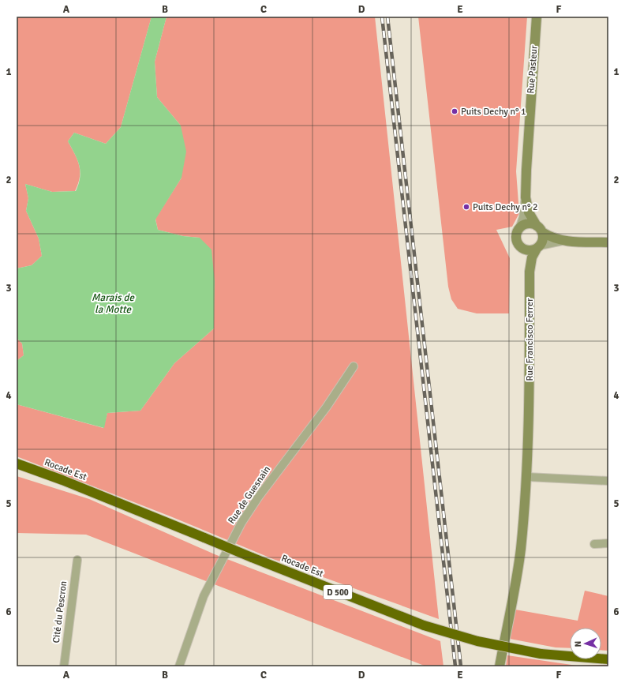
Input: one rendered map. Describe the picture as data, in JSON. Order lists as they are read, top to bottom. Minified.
{"streets":{"highway":["Rocade Est","D 500"],"street":["Rue Pasteur","Rue Francisco Ferrer","Rue de Guesnain","Cité du Pescron"]},"crossings":[["Rue Pasteur","Rue Francisco Ferrer"],["Rocade Est","D 500"]],"water":["Marais de la Motte"],"places":["Puits Dechy n° 1","Puits Dechy n° 2"],"north":"left","grid":{"columns":["A","B","C","D","E","F"],"rows":["1","2","3","4","5","6"]}}
